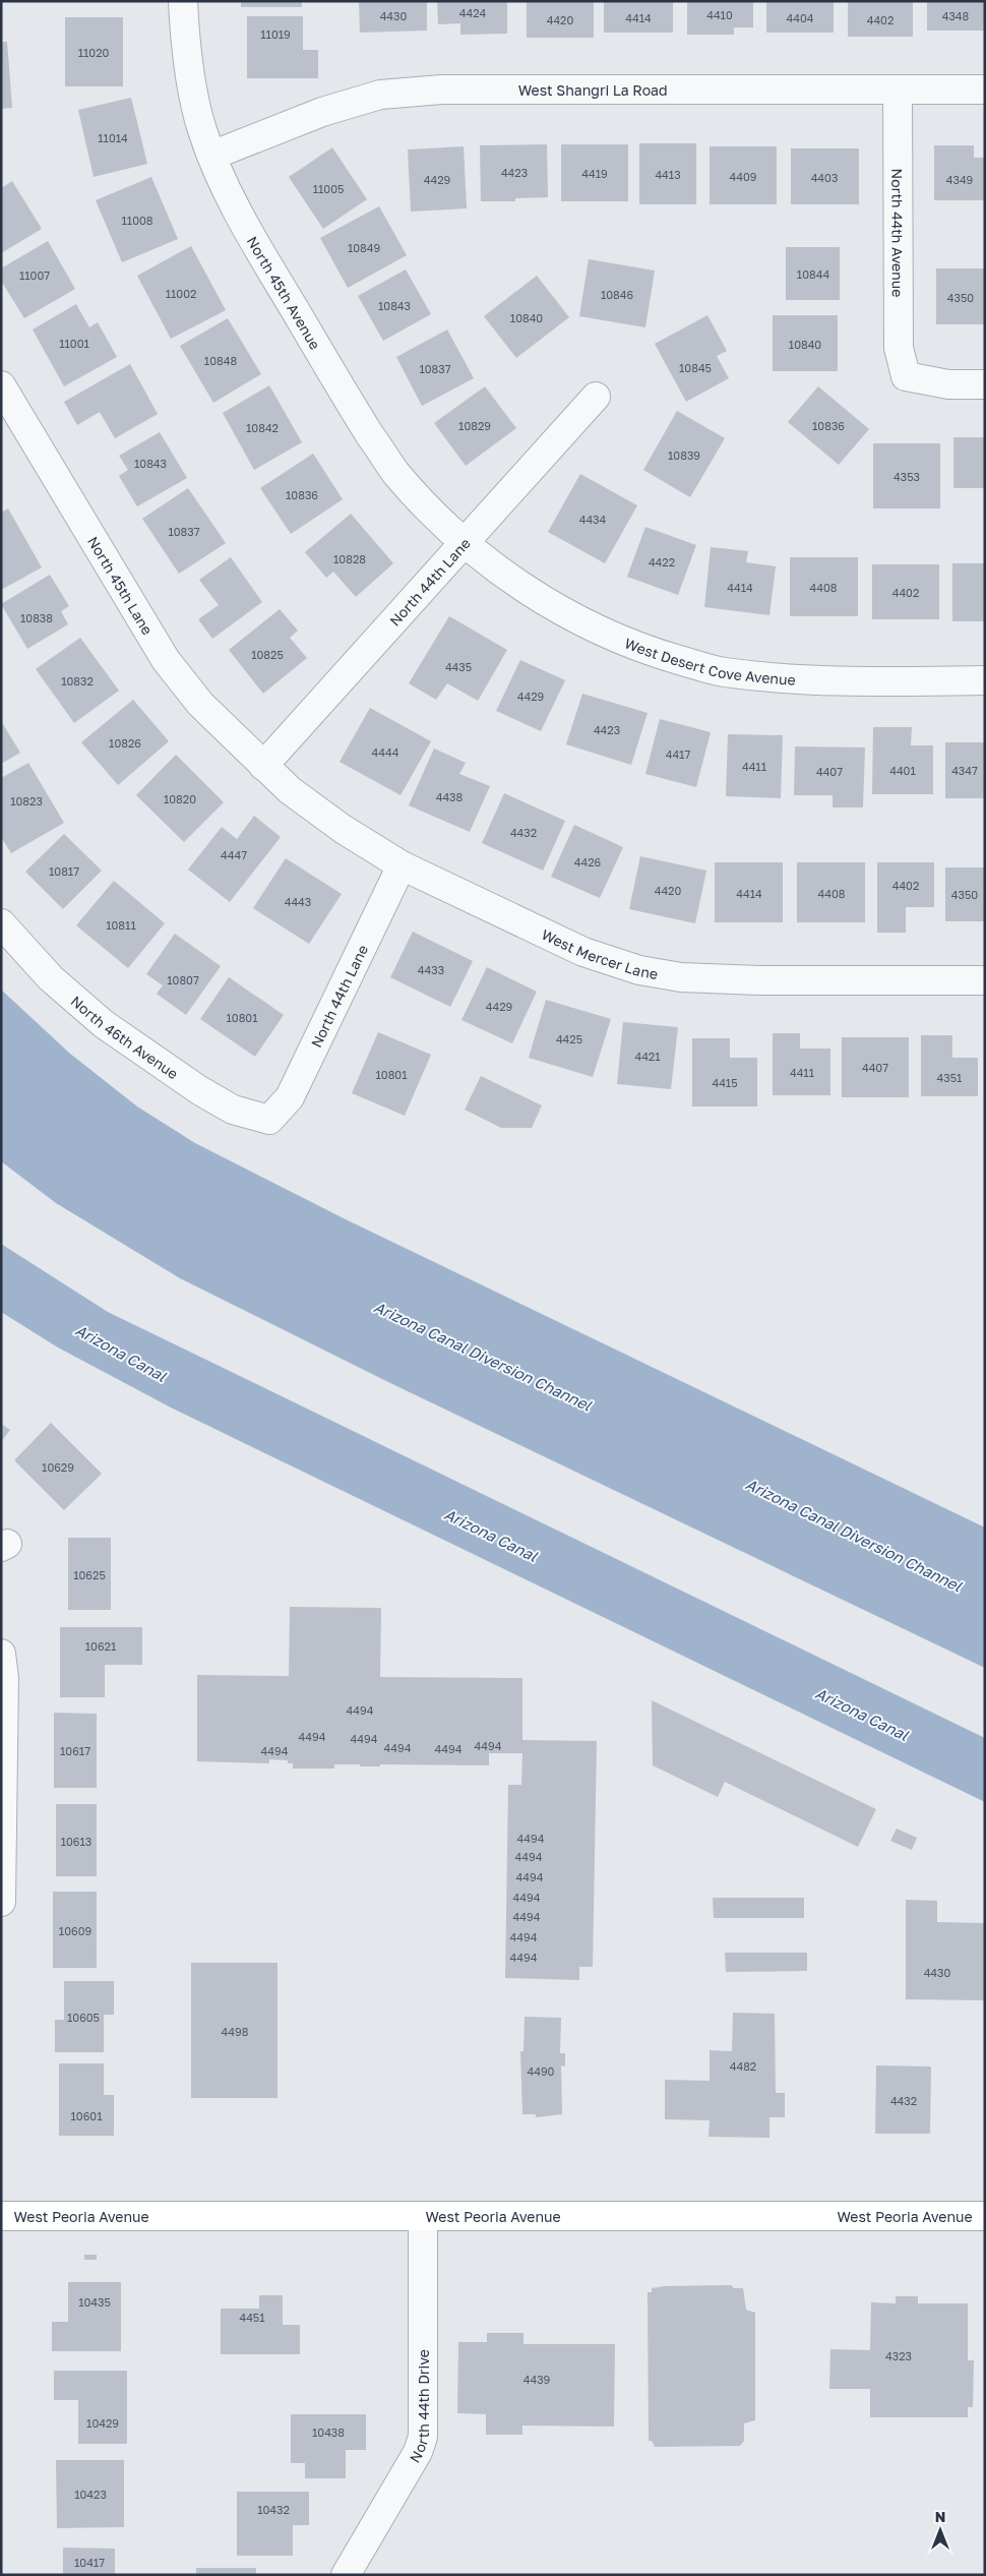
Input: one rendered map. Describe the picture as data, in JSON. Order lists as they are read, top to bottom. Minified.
{"streets":{"main road":["West Peoria Avenue"],"street":["West Shangri La Road","North 44th Avenue","North 45th Avenue","North 44th Lane","North 45th Lane","West Desert Cove Avenue","West Mercer Lane","North 46th Avenue","North 44th Drive"]},"crossings":[["West Shangri La Road","North 44th Avenue"],["West Shangri La Road","North 45th Avenue"],["North 45th Avenue","North 44th Lane"],["North 45th Avenue","West Desert Cove Avenue"],["North 44th Lane","North 45th Lane"],["North 44th Lane","West Desert Cove Avenue"],["North 44th Lane","West Mercer Lane"],["North 44th Lane","North 46th Avenue"],["North 45th Lane","West Mercer Lane"],["West Peoria Avenue","North 44th Drive"]],"water":["Arizona Canal","Arizona Canal Diversion Channel"],"house_numbers":["4424","4410","4430","4348","4414","4404","4420","4402","11019","11020","11014","4423","4419","4413","4409","4403","4429","4349","11005","11008","10849","10844","11007","11002","10846","4350","10843","10840","11001","10840","10848","10845","10837","10829","10836","10842","10839","10843","4353","10836","4434","10837","10828","4422","4414","4408","4402","10838","10825","4435","10832","4429","4423","10826","4444","4417","4411","4401","4347","4407","4438","10820","10823","4432","4447","4426","10817","4402","4420","4414","4408","4350","4443","10811","4433","10807","4429","10801","4425","4421","4407","4411","10801","4351","4415","10629","10625","10621","4494","4494","4494","4494","4494","4494","10617","4494","4494","10613","4494","4494","4494","4494","10609","4494","4494","4430","10605","4498","4482","4490","4432","10601","10435","4451","4323","4439","10429","10438","10423","10432","10417"],"north":"top"}
